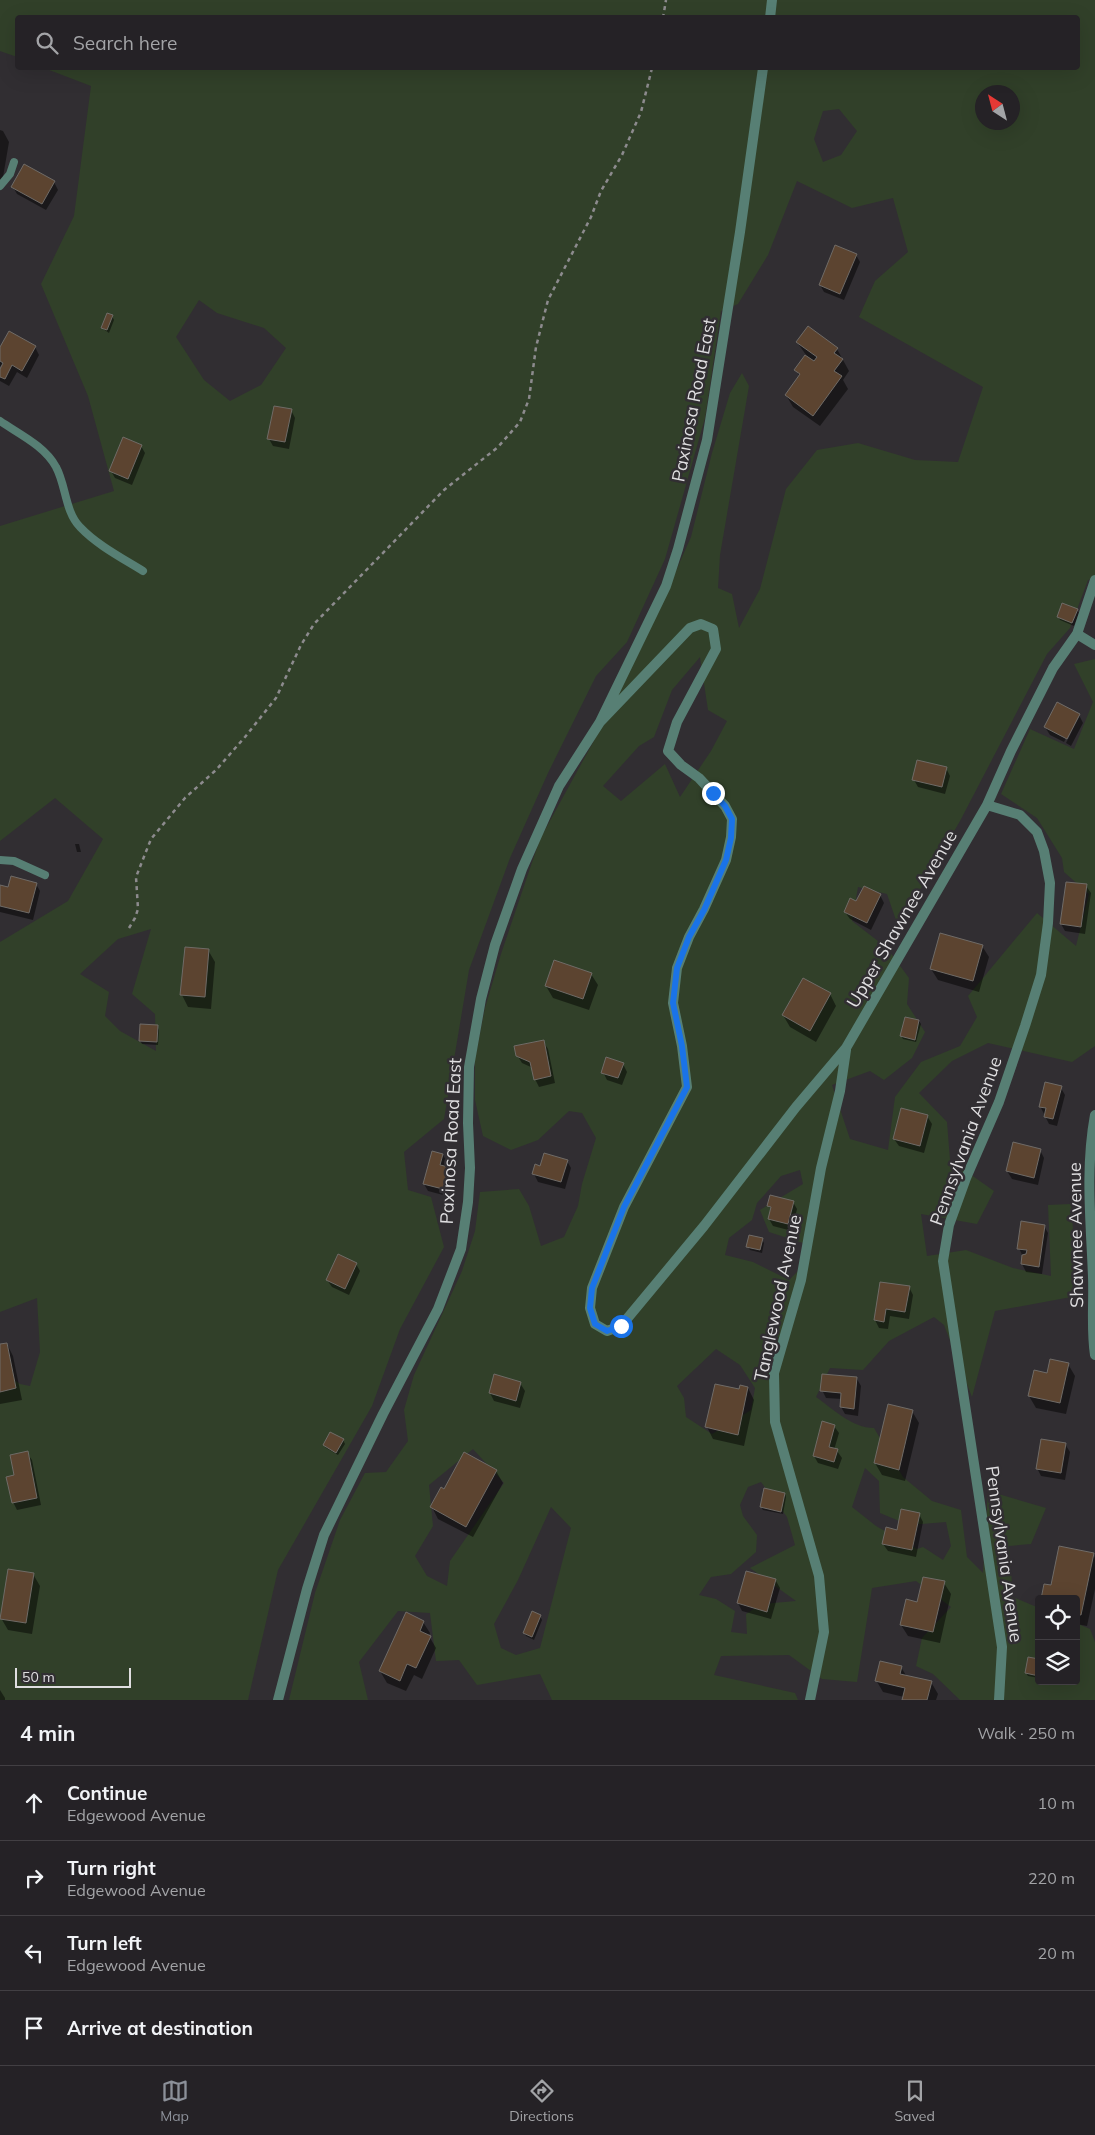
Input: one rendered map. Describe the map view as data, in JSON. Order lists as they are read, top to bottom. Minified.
{"streets":{"street":["Paxinosa Road East","Upper Shawnee Avenue","Pennsylvania Avenue","Shawnee Avenue","Tanglewood Avenue"]},"crossings":[["Paxinosa Road East","Upper Shawnee Avenue"],["Upper Shawnee Avenue","Pennsylvania Avenue"],["Upper Shawnee Avenue","Tanglewood Avenue"]],"scale_bar":"50 m","north":"top left","page":{"search":"Search here","scale":"50 m","heading":["4 min","Walk · 250 m"],"list":[["Continue","Edgewood Avenue","10 m"],["Turn right","Edgewood Avenue","220 m"],["Turn left","Edgewood Avenue","20 m"],"Arrive at destination"],"nav":["Map","Directions","Saved"]}}
